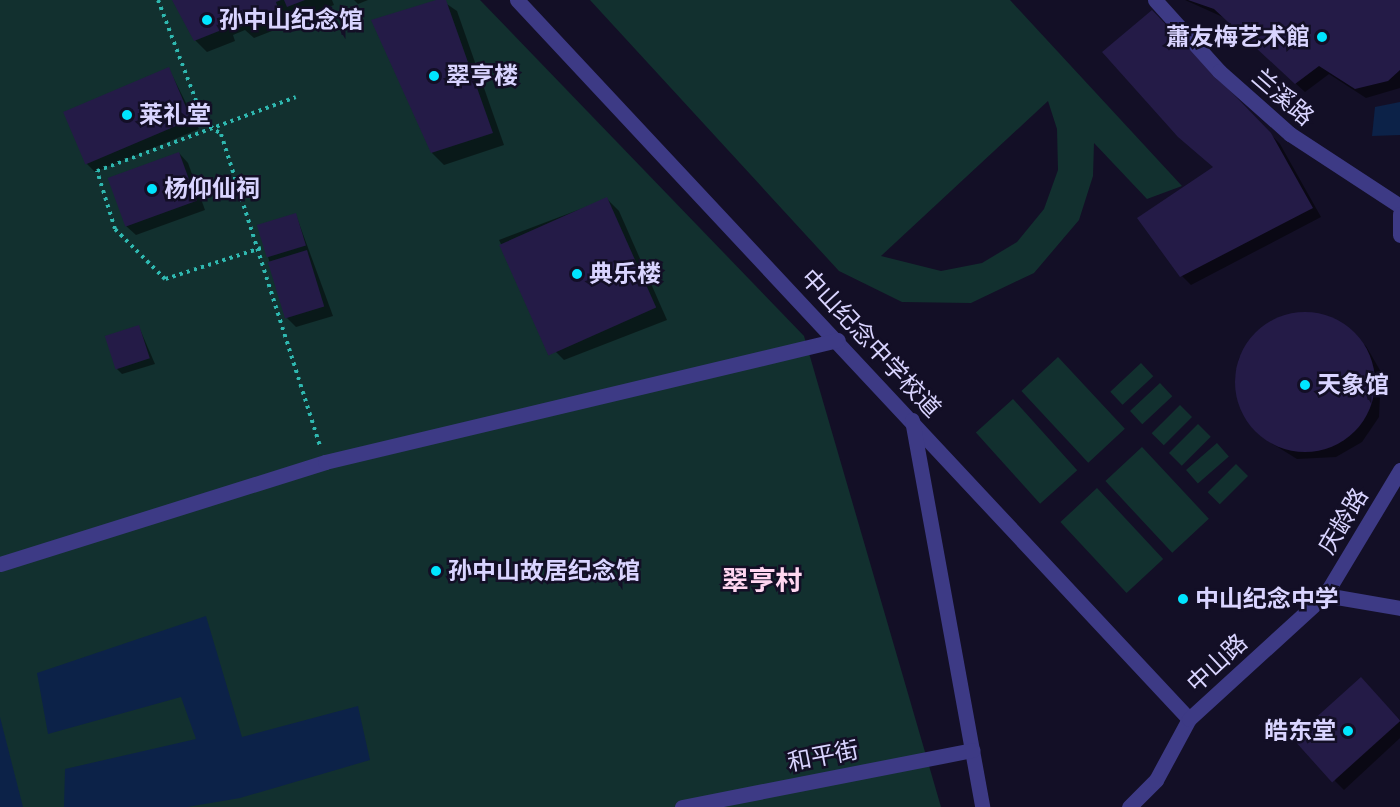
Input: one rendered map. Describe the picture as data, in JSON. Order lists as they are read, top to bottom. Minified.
{"streets":{"street":["兰溪路","中山纪念中学校道","庆龄路","中山路","和平街"]},"crossings":[["中山纪念中学校道","中山路"],["庆龄路","中山路"]],"districts":["翠亨村"],"places":["孙中山纪念馆","蕭友梅艺术館","翠亨楼","莱礼堂","杨仰仙祠","典乐楼","天象馆","孙中山故居纪念馆","中山纪念中学","皓东堂"]}
